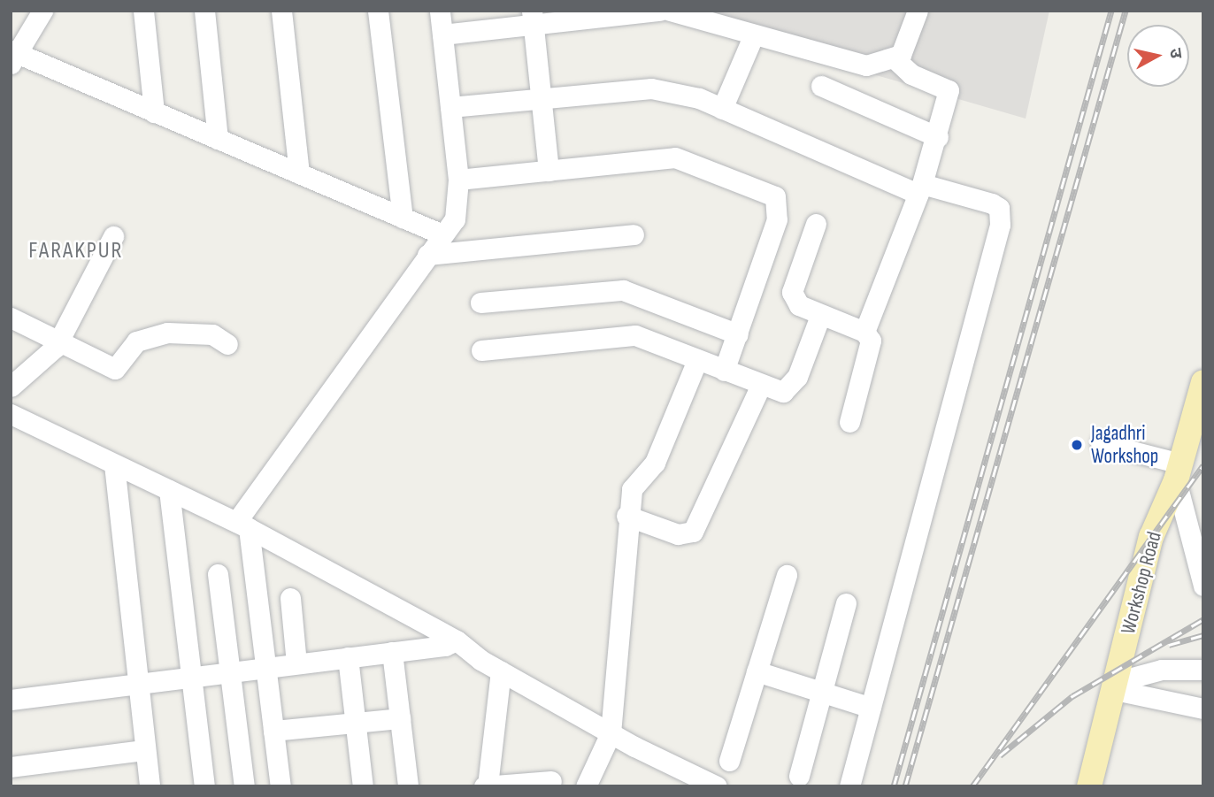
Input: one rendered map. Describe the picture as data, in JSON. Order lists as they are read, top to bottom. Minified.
{"streets":{"main road":["Workshop Road"]},"districts":["FARAKPUR"],"places":["Jagadhri Workshop"],"north":"right"}
